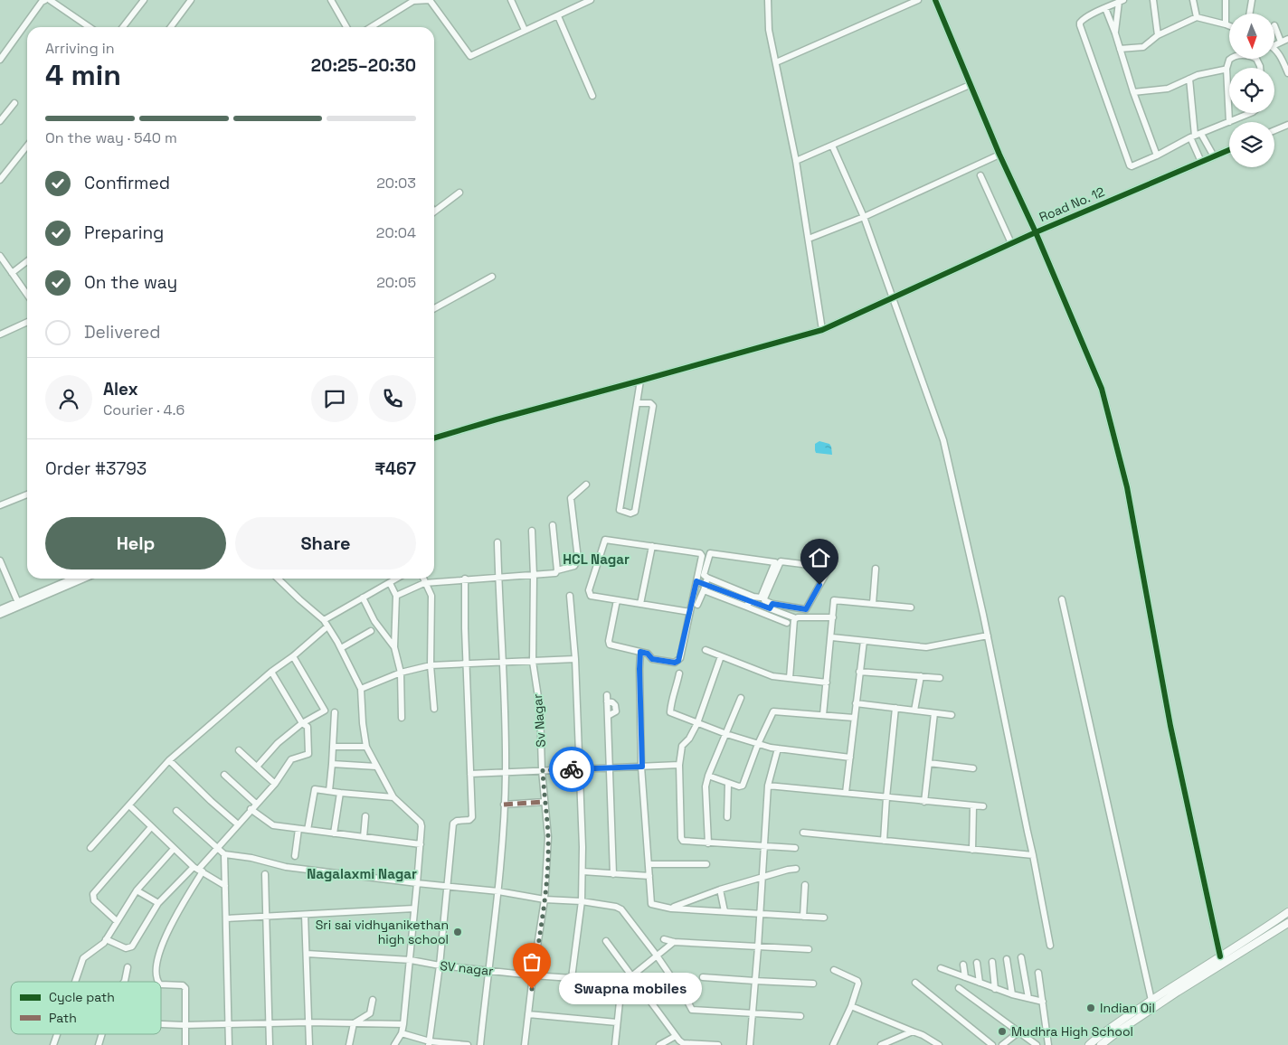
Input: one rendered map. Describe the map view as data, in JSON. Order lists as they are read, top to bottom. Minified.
{"streets":{"street":["Road No. 12","Sv Nagar","SV nagar"]},"crossings":[["Sv Nagar","SV nagar"]],"districts":["HCL Nagar","Nagalaxmi Nagar"],"places":["Sri sai vidhyanikethan high school","Swapna mobiles","Indian Oil","Mudhra High School"],"legend":["Cycle path","Path"],"north":"bottom","page":{"heading":["4 min","Arriving in","20:25–20:30"],"panel":["Alex","Courier · 4.6","Order #3793","₹467"],"bar":"On the way · 540 m","list":[["Confirmed","20:03"],["Preparing","20:04"],["On the way","20:05"],"Delivered"],"buttons":["Help","Share"],"bubble":"Swapna mobiles"}}
